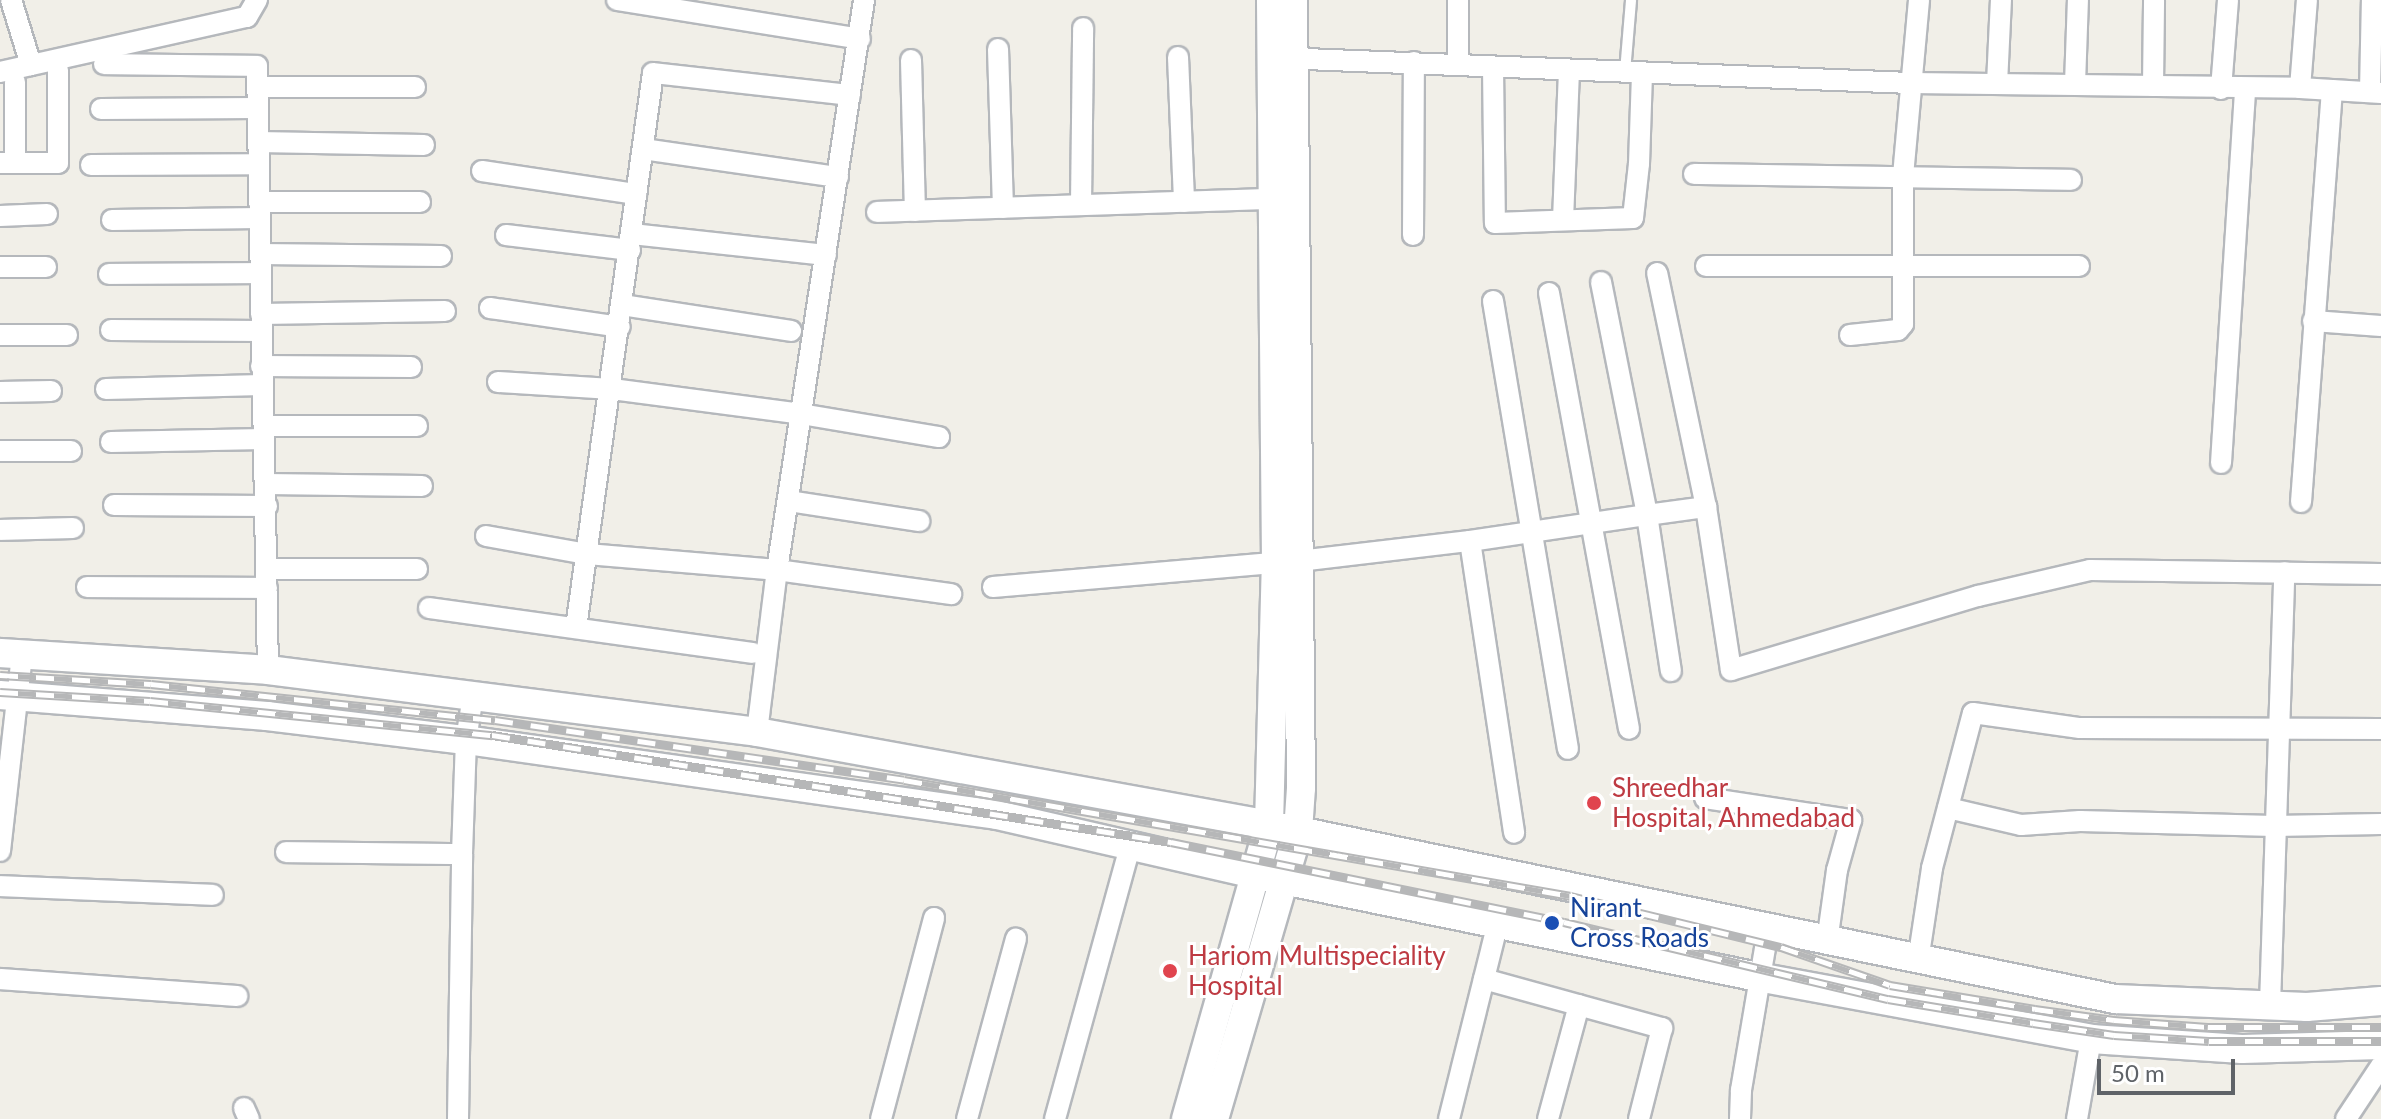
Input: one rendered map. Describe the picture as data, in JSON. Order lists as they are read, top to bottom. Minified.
{"places":["Shreedhar Hospital, Ahmedabad","Nirant Cross Roads","Hariom Multispeciality Hospital"],"scale_bar":"50 m"}
